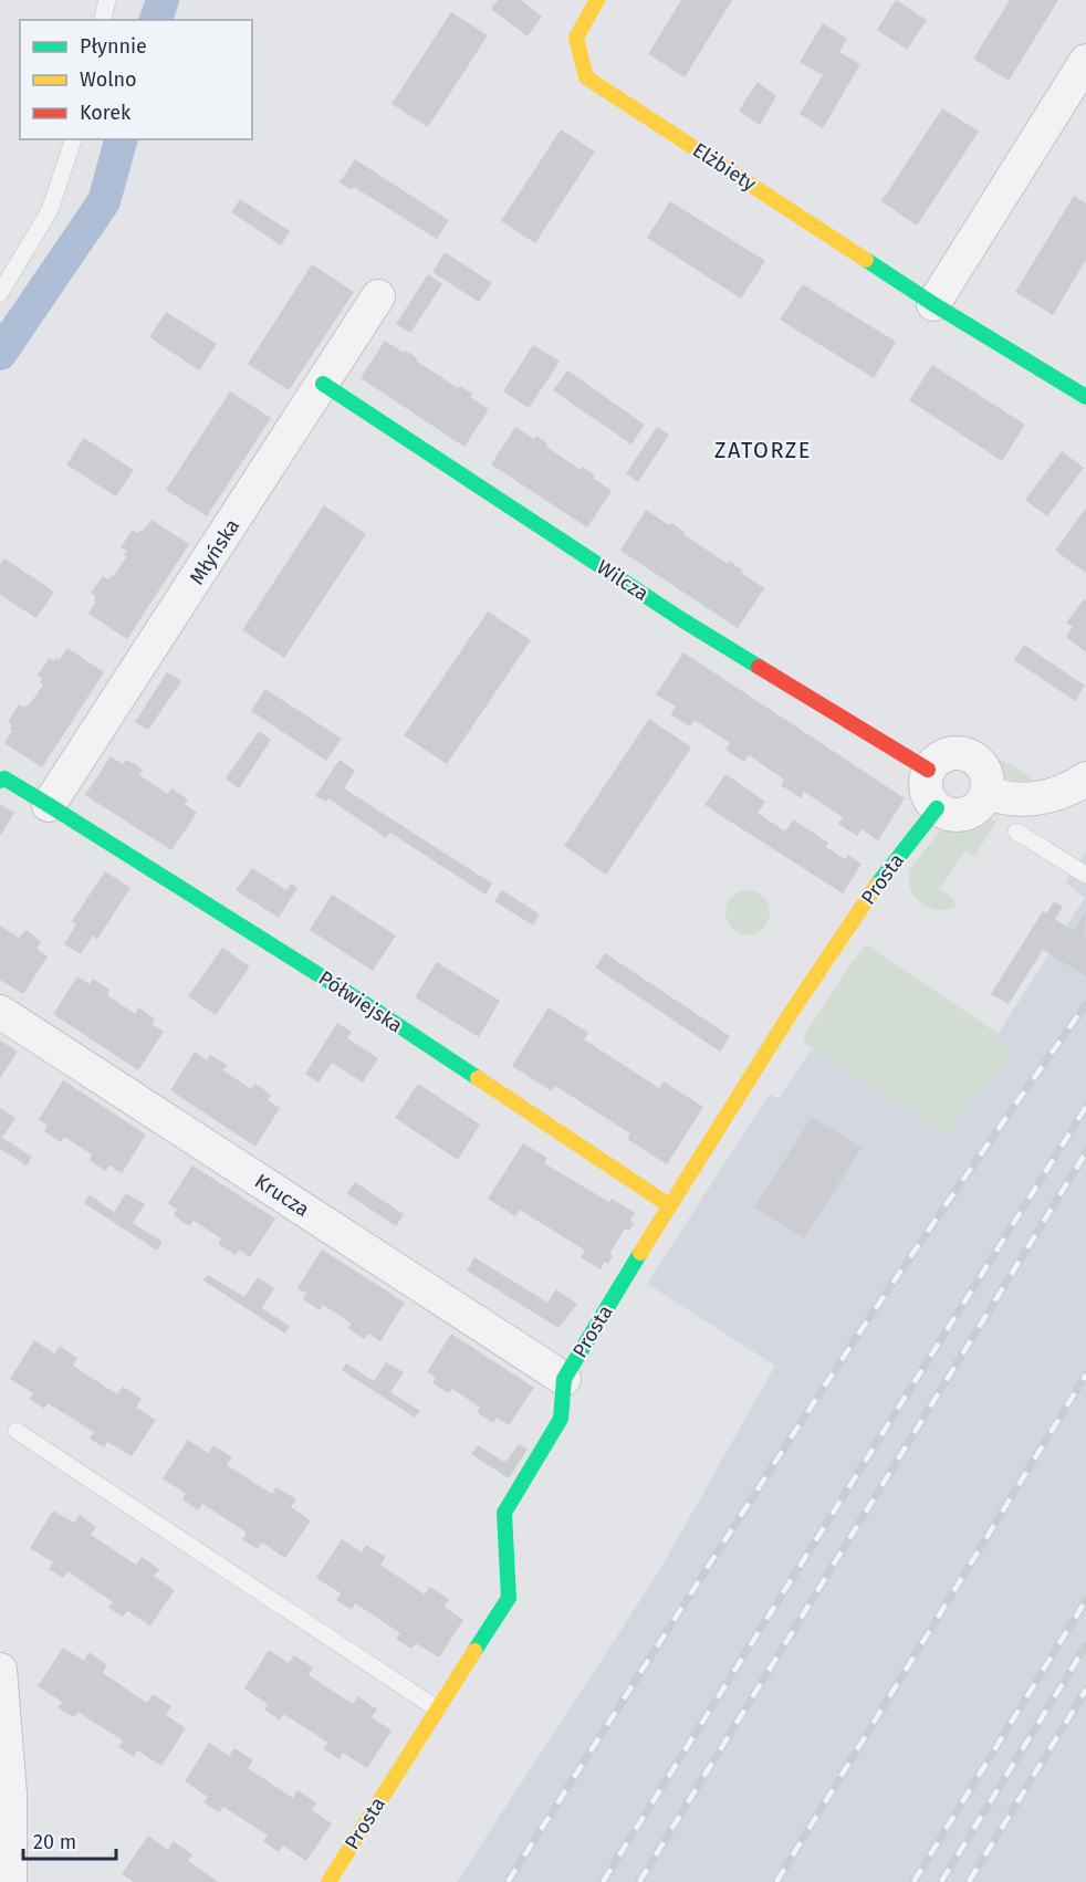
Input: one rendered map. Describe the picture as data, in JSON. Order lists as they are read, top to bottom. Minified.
{"streets":{"street":["Elżbiety","Młyńska","Wilcza","Prosta","Półwiejska","Krucza"]},"crossings":[["Młyńska","Wilcza"],["Młyńska","Półwiejska"],["Wilcza","Prosta"],["Prosta","Półwiejska"],["Prosta","Krucza"]],"districts":["ZATORZE"],"legend":["Płynnie","Wolno","Korek"],"scale_bar":"20 m"}
